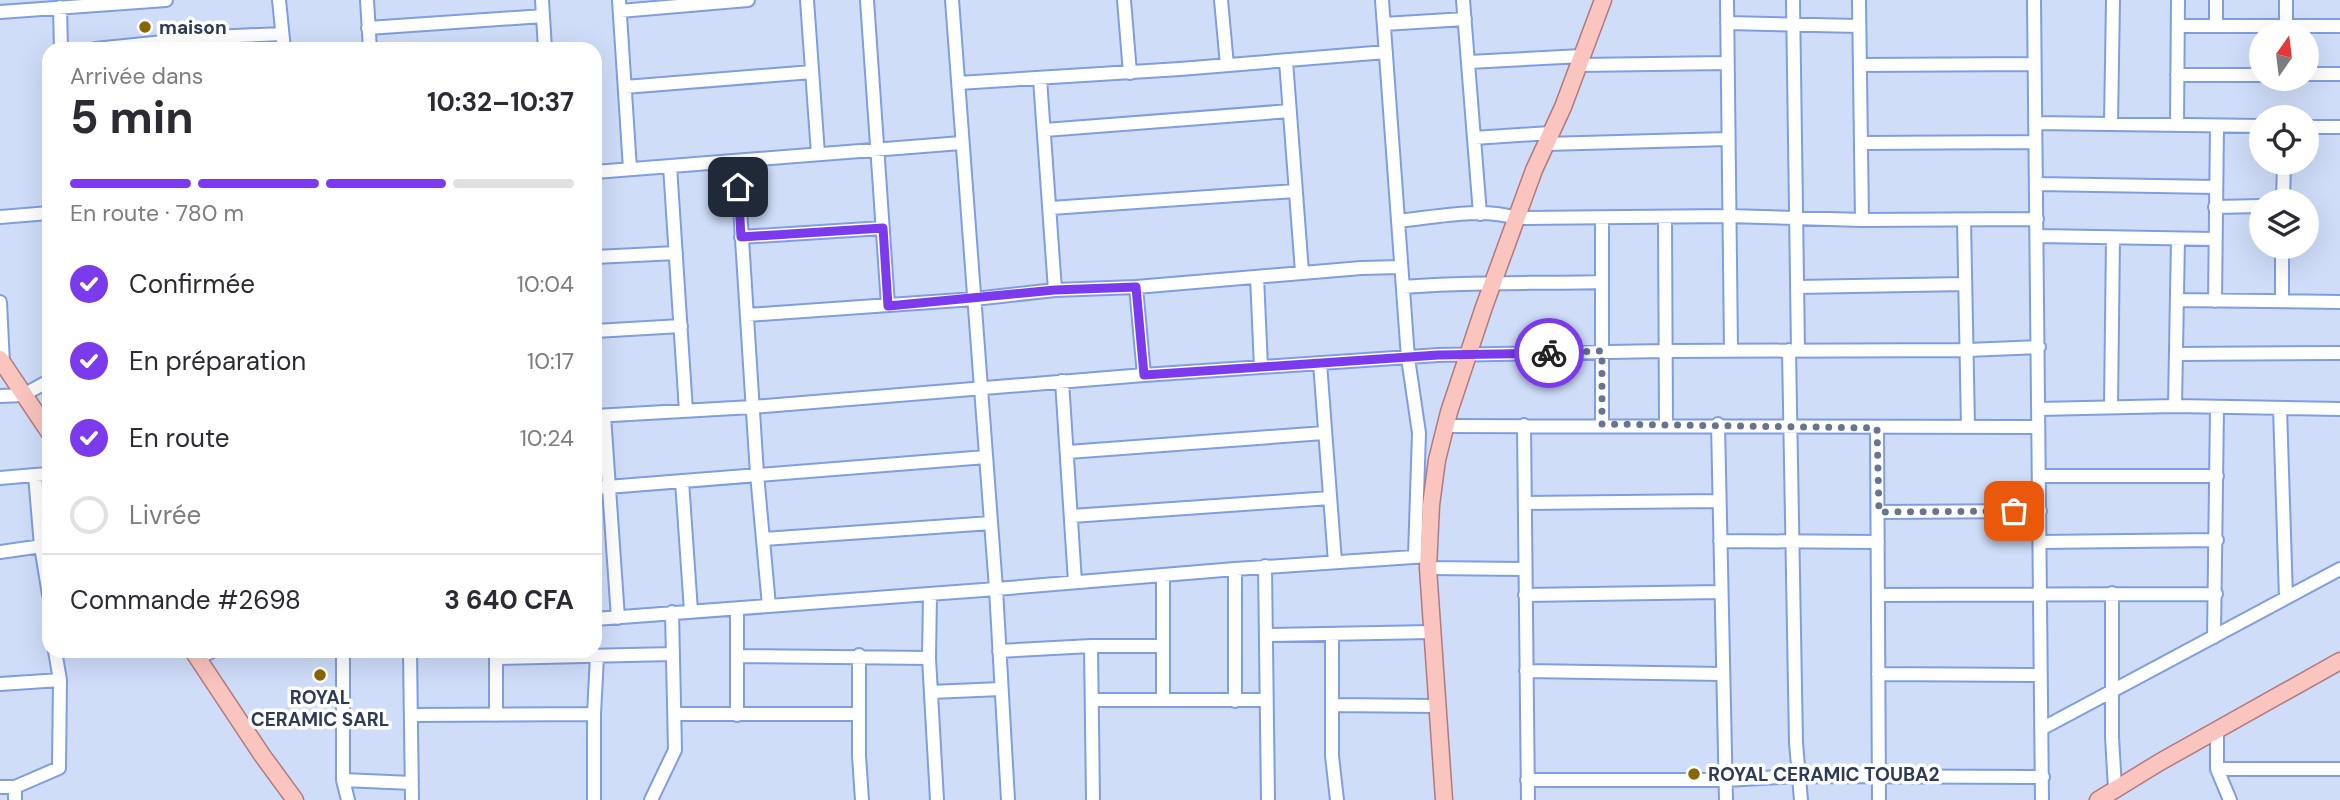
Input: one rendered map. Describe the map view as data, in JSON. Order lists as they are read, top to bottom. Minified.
{"places":["maison","ROYAL CERAMIC SARL","ROYAL CERAMIC TOUBA2"],"north":"top","page":{"heading":["5 min","Arrivée dans","10:32–10:37"],"panel":["Commande #2698","3 640 CFA"],"bar":"En route · 780 m","list":[["Confirmée","10:04"],["En préparation","10:17"],["En route","10:24"],"Livrée"]}}
